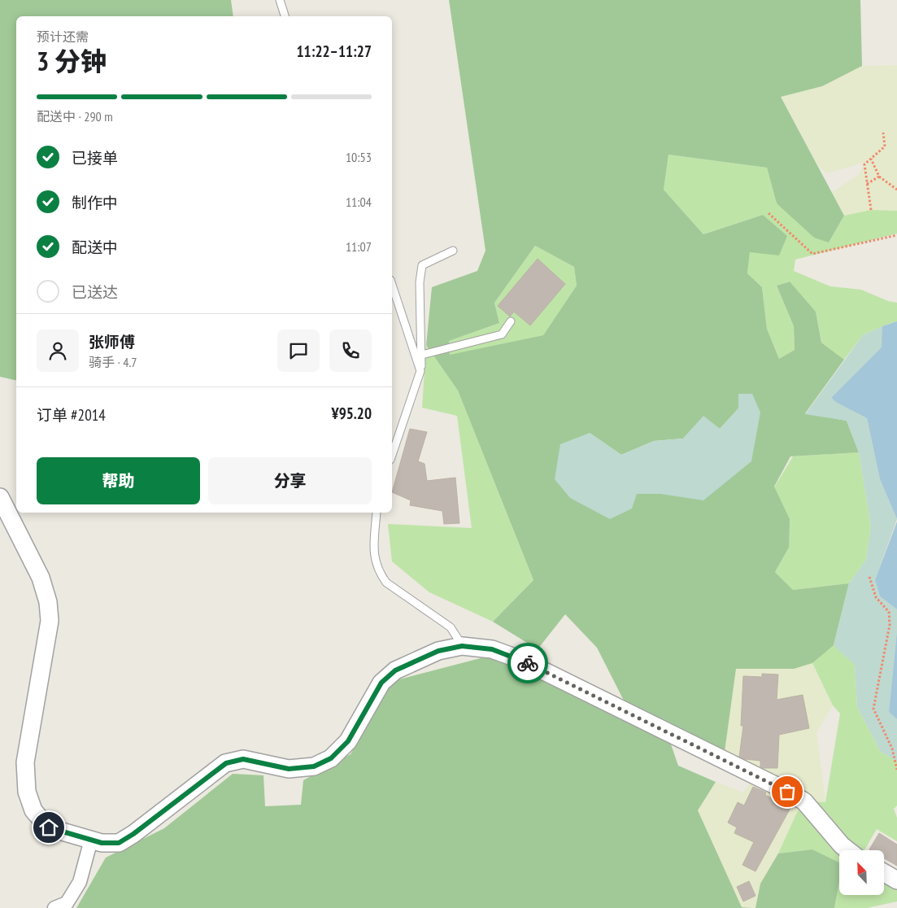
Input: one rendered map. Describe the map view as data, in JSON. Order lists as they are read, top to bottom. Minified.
{"north":"top left","page":{"heading":["3 分钟","预计还需","11:22–11:27"],"panel":["张师傅","骑手 · 4.7","订单 #2014","¥95.20"],"bar":"配送中 · 290 m","list":[["已接单","10:53"],["制作中","11:04"],["配送中","11:07"],"已送达"],"buttons":["帮助","分享"]}}
